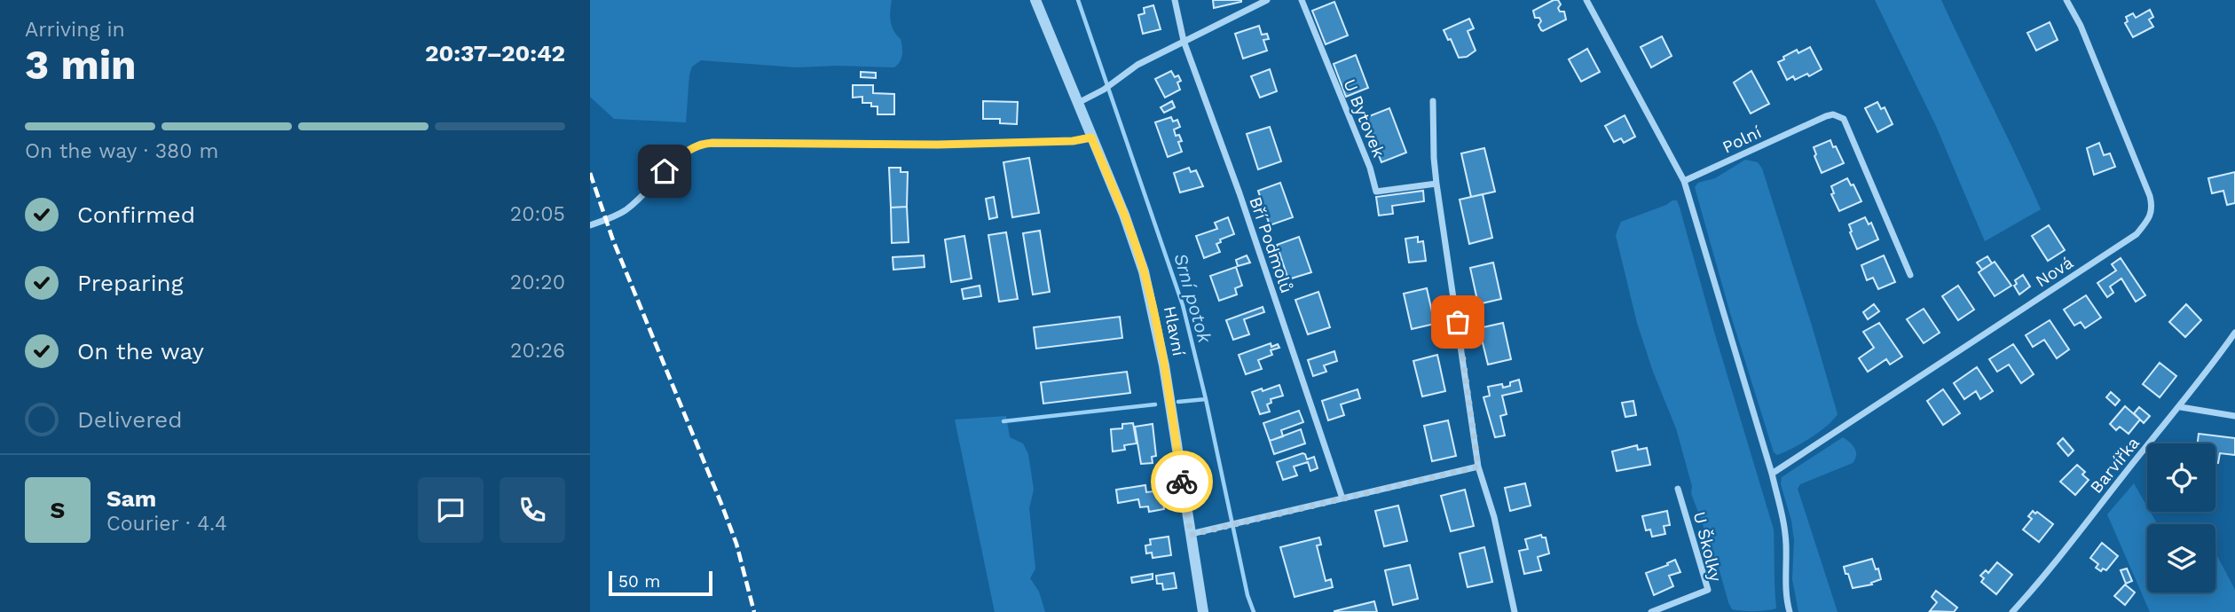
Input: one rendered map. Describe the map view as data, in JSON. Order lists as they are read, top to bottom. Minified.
{"streets":{"street":["U Bytovek","Polní","Bří Podmolů","Nová","Hlavní","Barvířka","U Školky"]},"water":["Srní potok"],"scale_bar":"50 m","page":{"heading":["3 min","Arriving in","20:37–20:42"],"panel":["Sam","Courier · 4.4"],"bar":"On the way · 380 m","list":[["Confirmed","20:05"],["Preparing","20:20"],["On the way","20:26"],"Delivered"],"round":"S","scale":"50 m"}}
